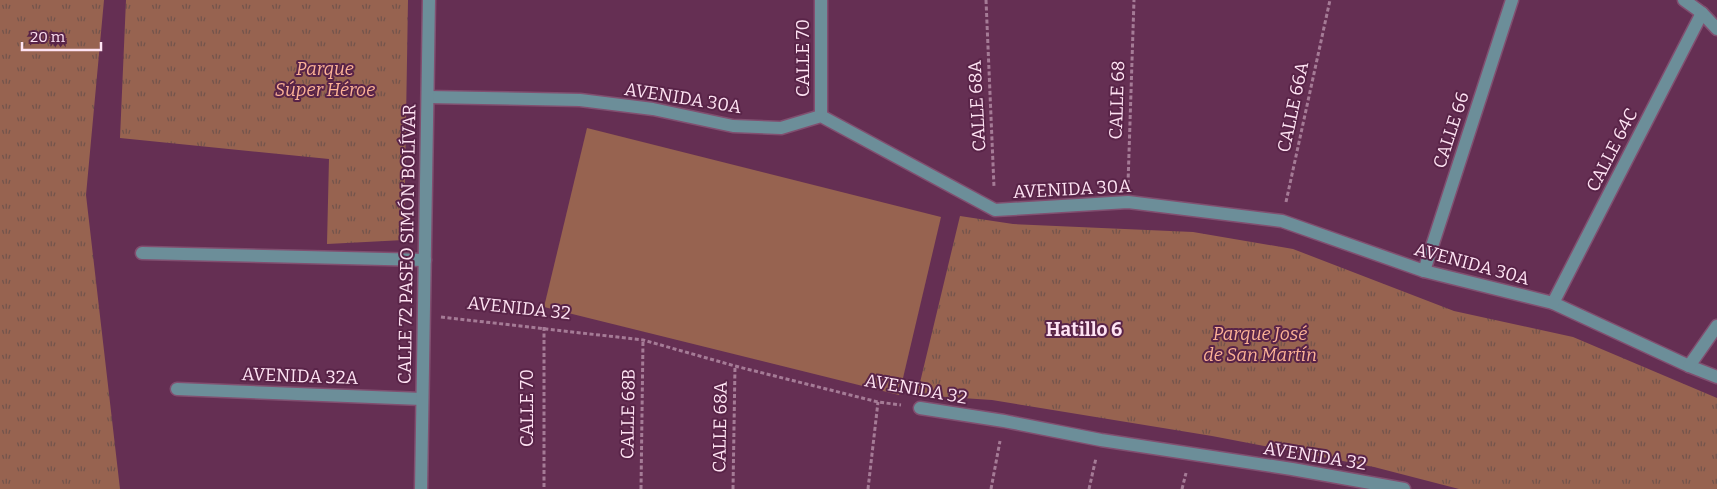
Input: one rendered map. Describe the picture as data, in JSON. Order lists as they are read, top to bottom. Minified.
{"streets":{"street":["CALLE 70","AVENIDA 30A","CALLE 66","CALLE 64C","CALLE 72 PASEO SIMÓN BOLÍVAR","AVENIDA 32","AVENIDA 32A"],"path":["CALLE 68","CALLE 68A","CALLE 66A","CALLE 68B"]},"crossings":[["CALLE 70","AVENIDA 30A"],["CALLE 70","AVENIDA 32"],["AVENIDA 30A","CALLE 68"],["AVENIDA 30A","CALLE 68A"],["AVENIDA 30A","CALLE 66A"],["AVENIDA 30A","CALLE 66"],["AVENIDA 30A","CALLE 64C"],["AVENIDA 30A","CALLE 72 PASEO SIMÓN BOLÍVAR"],["CALLE 68A","AVENIDA 32"],["CALLE 72 PASEO SIMÓN BOLÍVAR","AVENIDA 32"],["CALLE 72 PASEO SIMÓN BOLÍVAR","AVENIDA 32A"],["AVENIDA 32","CALLE 68B"]],"districts":["Hatillo 6"],"parks":["Parque Súper Héroe","Parque José de San Martín"],"scale_bar":"20 m"}
